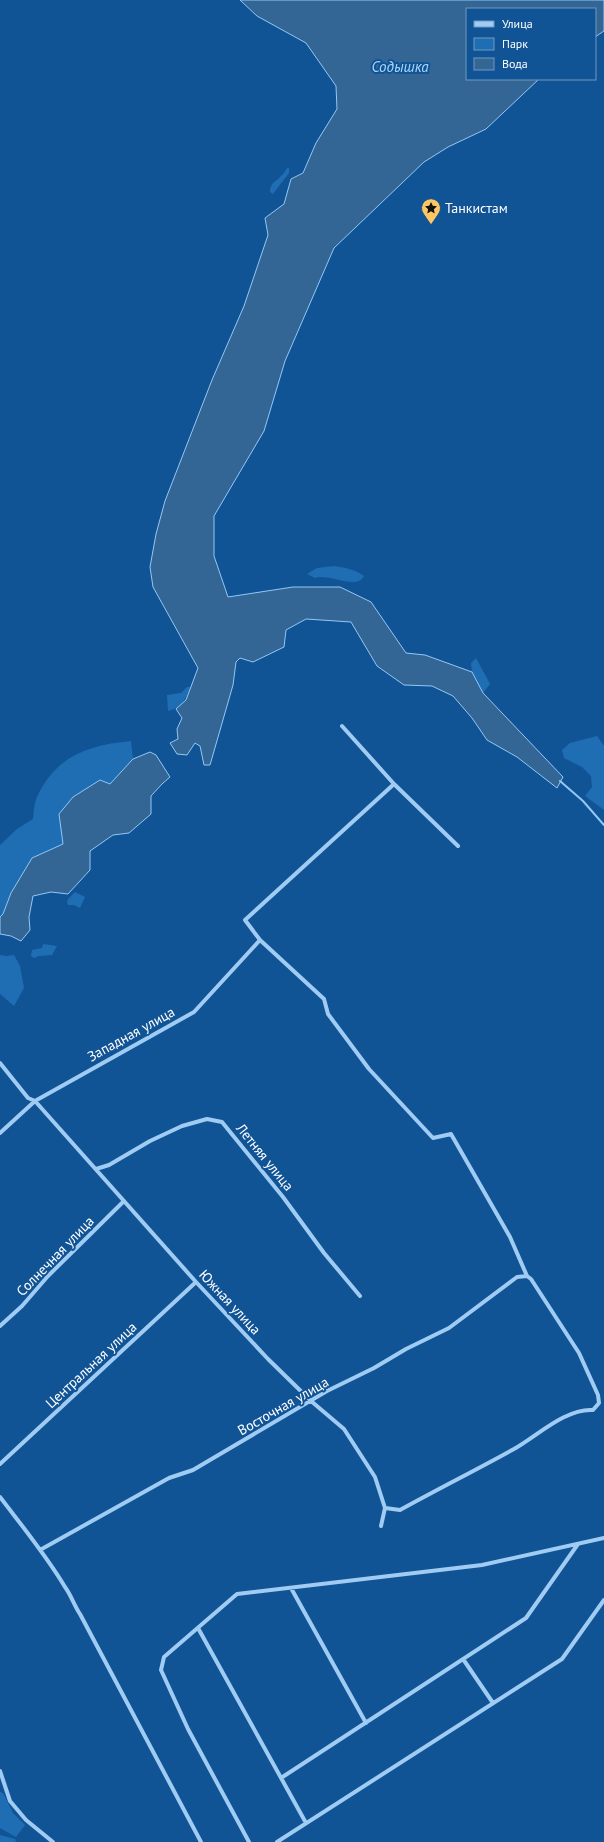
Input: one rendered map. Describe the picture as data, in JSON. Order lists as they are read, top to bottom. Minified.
{"streets":{"street":["Западная улица","Летняя улица","Солнечная улица","Южная улица","Центральная улица","Восточная улица"]},"crossings":[["Западная улица","Южная улица"],["Летняя улица","Южная улица"],["Солнечная улица","Южная улица"],["Южная улица","Центральная улица"],["Южная улица","Восточная улица"]],"water":["Содышка"],"places":{"place":["Танкистам"]},"legend":["Улица","Парк","Вода"]}
